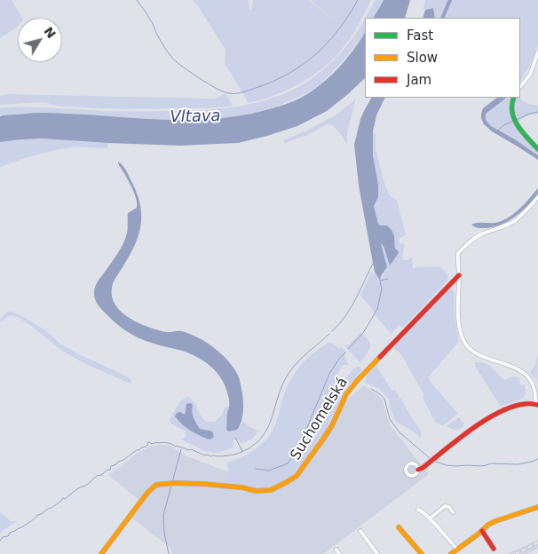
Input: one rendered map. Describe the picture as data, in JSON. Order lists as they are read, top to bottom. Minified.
{"streets":{"street":["Suchomelská"]},"water":["Vltava"],"legend":["Fast","Slow","Jam"],"north":"top right"}
